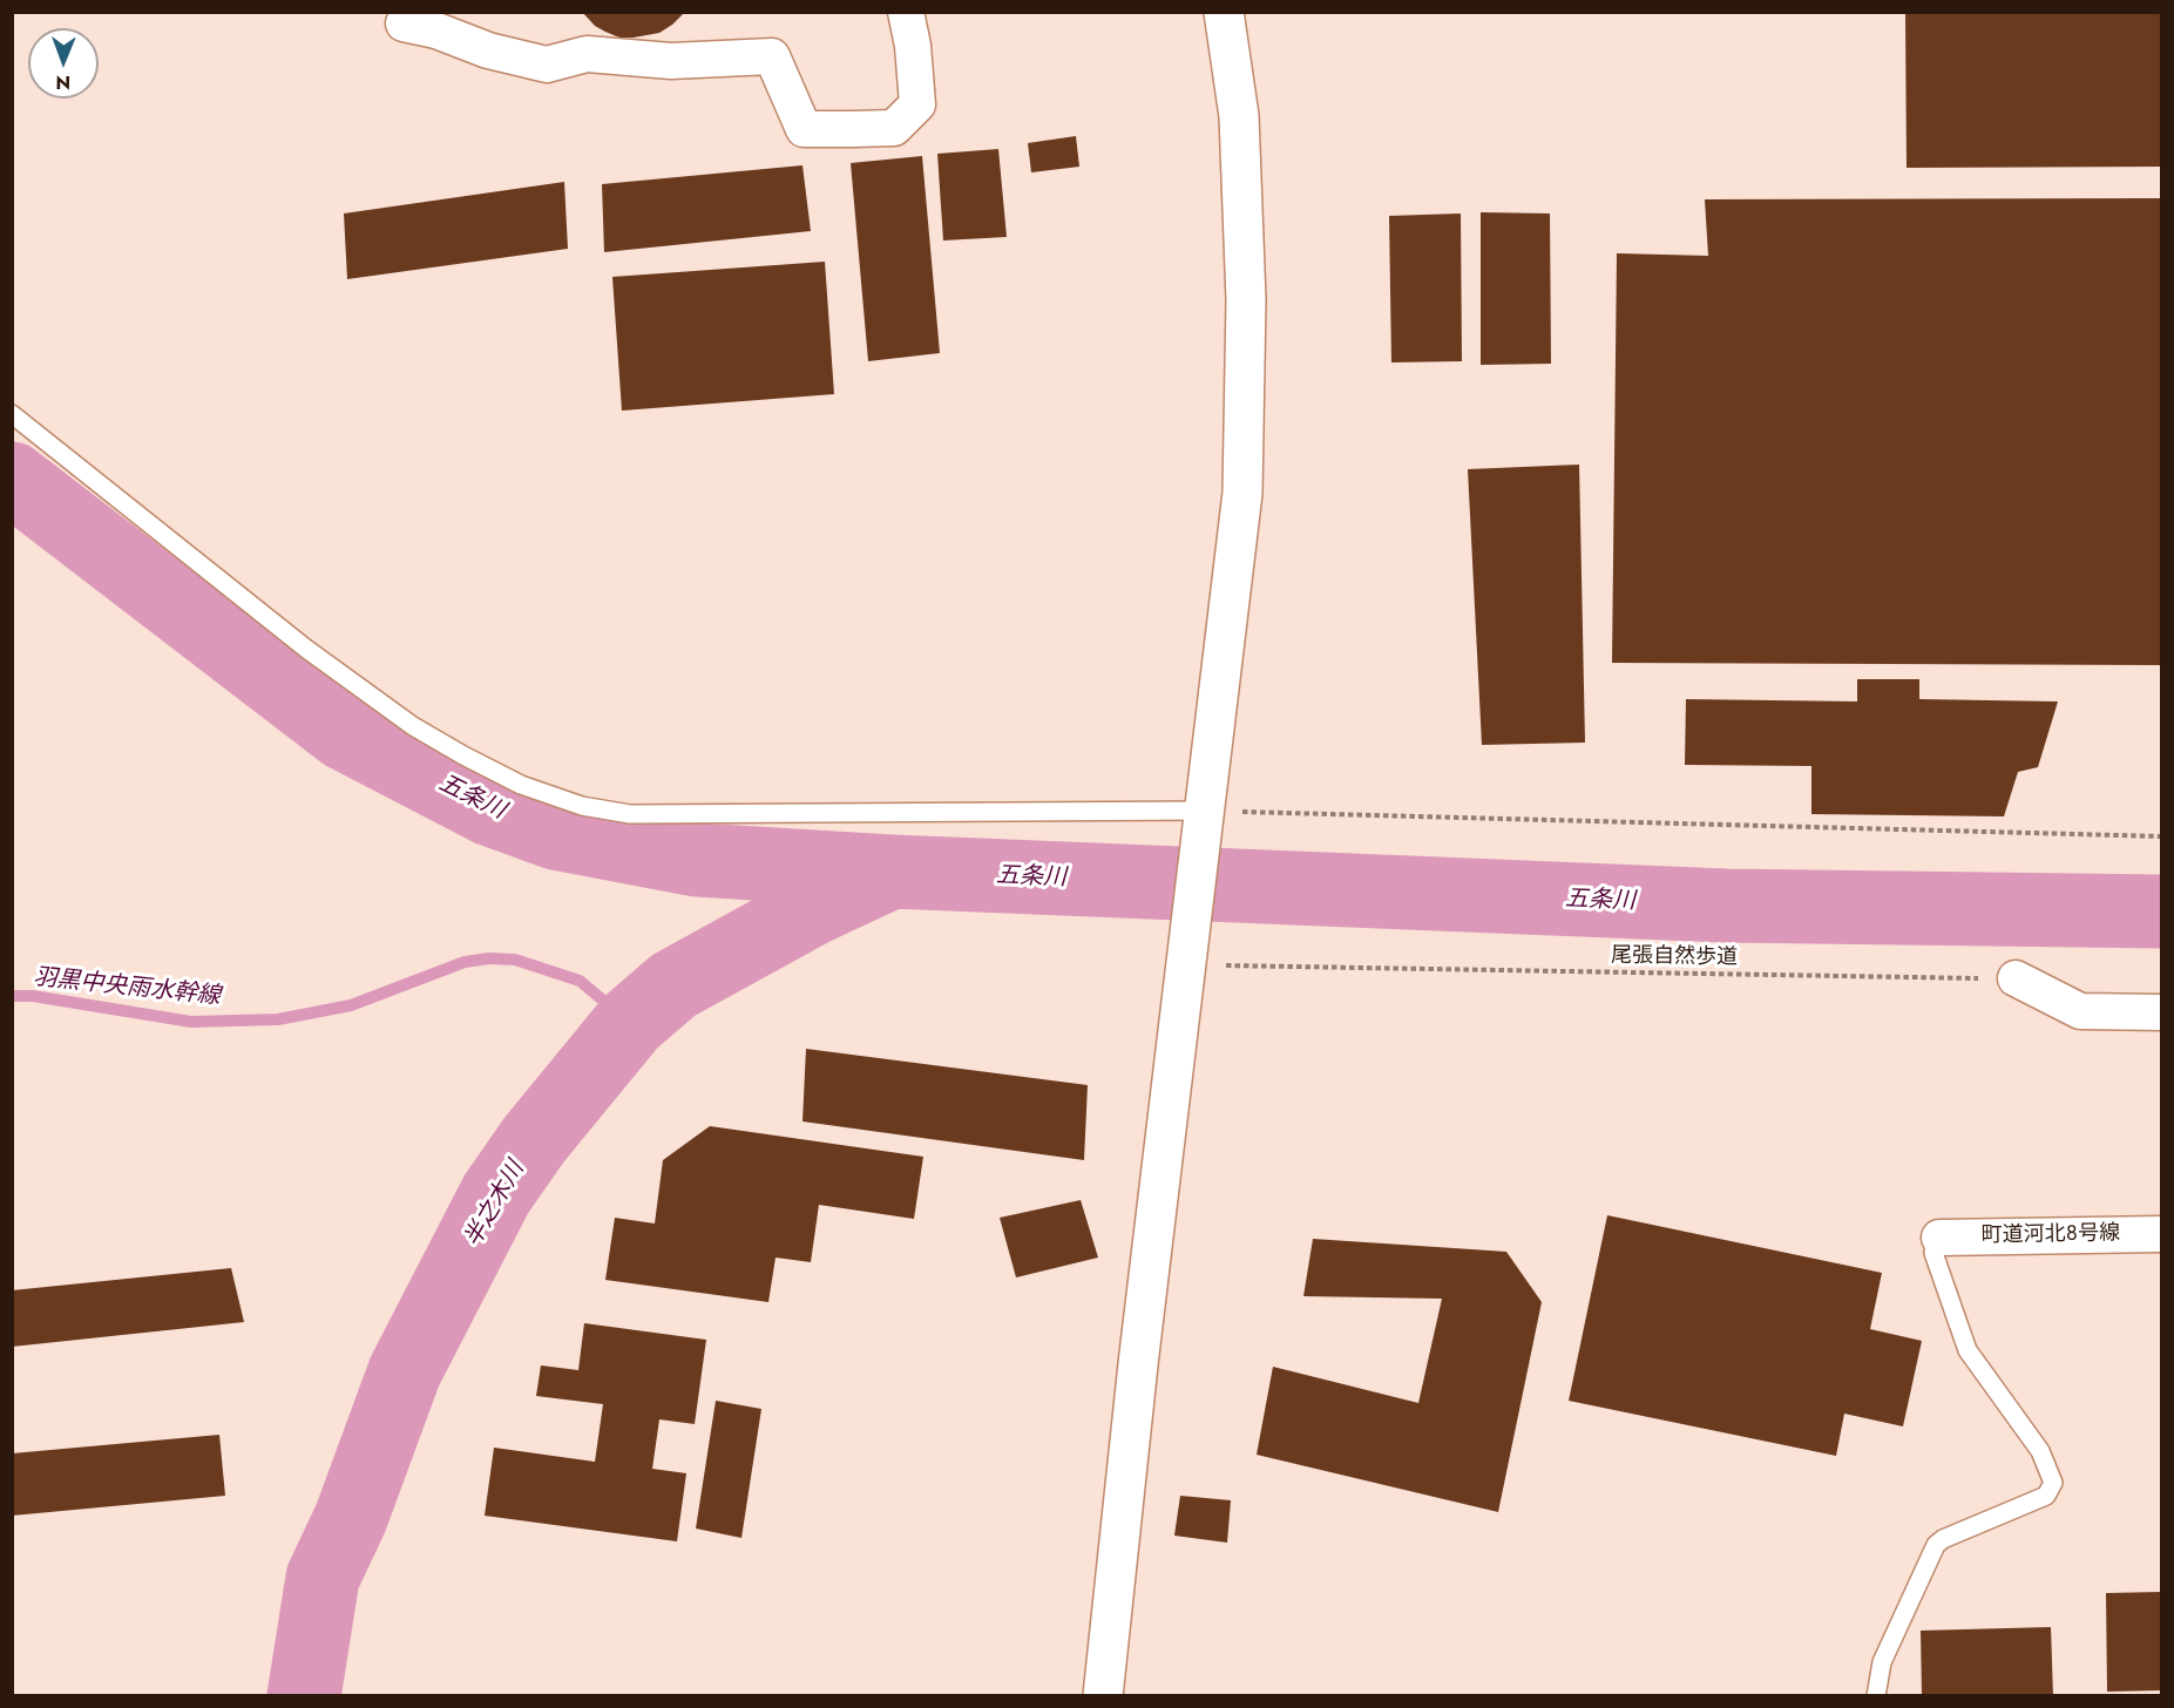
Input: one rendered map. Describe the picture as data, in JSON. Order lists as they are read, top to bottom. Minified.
{"streets":{"street":["町道河北８号線"],"path":["尾張自然歩道"]},"water":["五条川","羽黒中央雨水幹線","半之木川"],"north":"bottom"}
